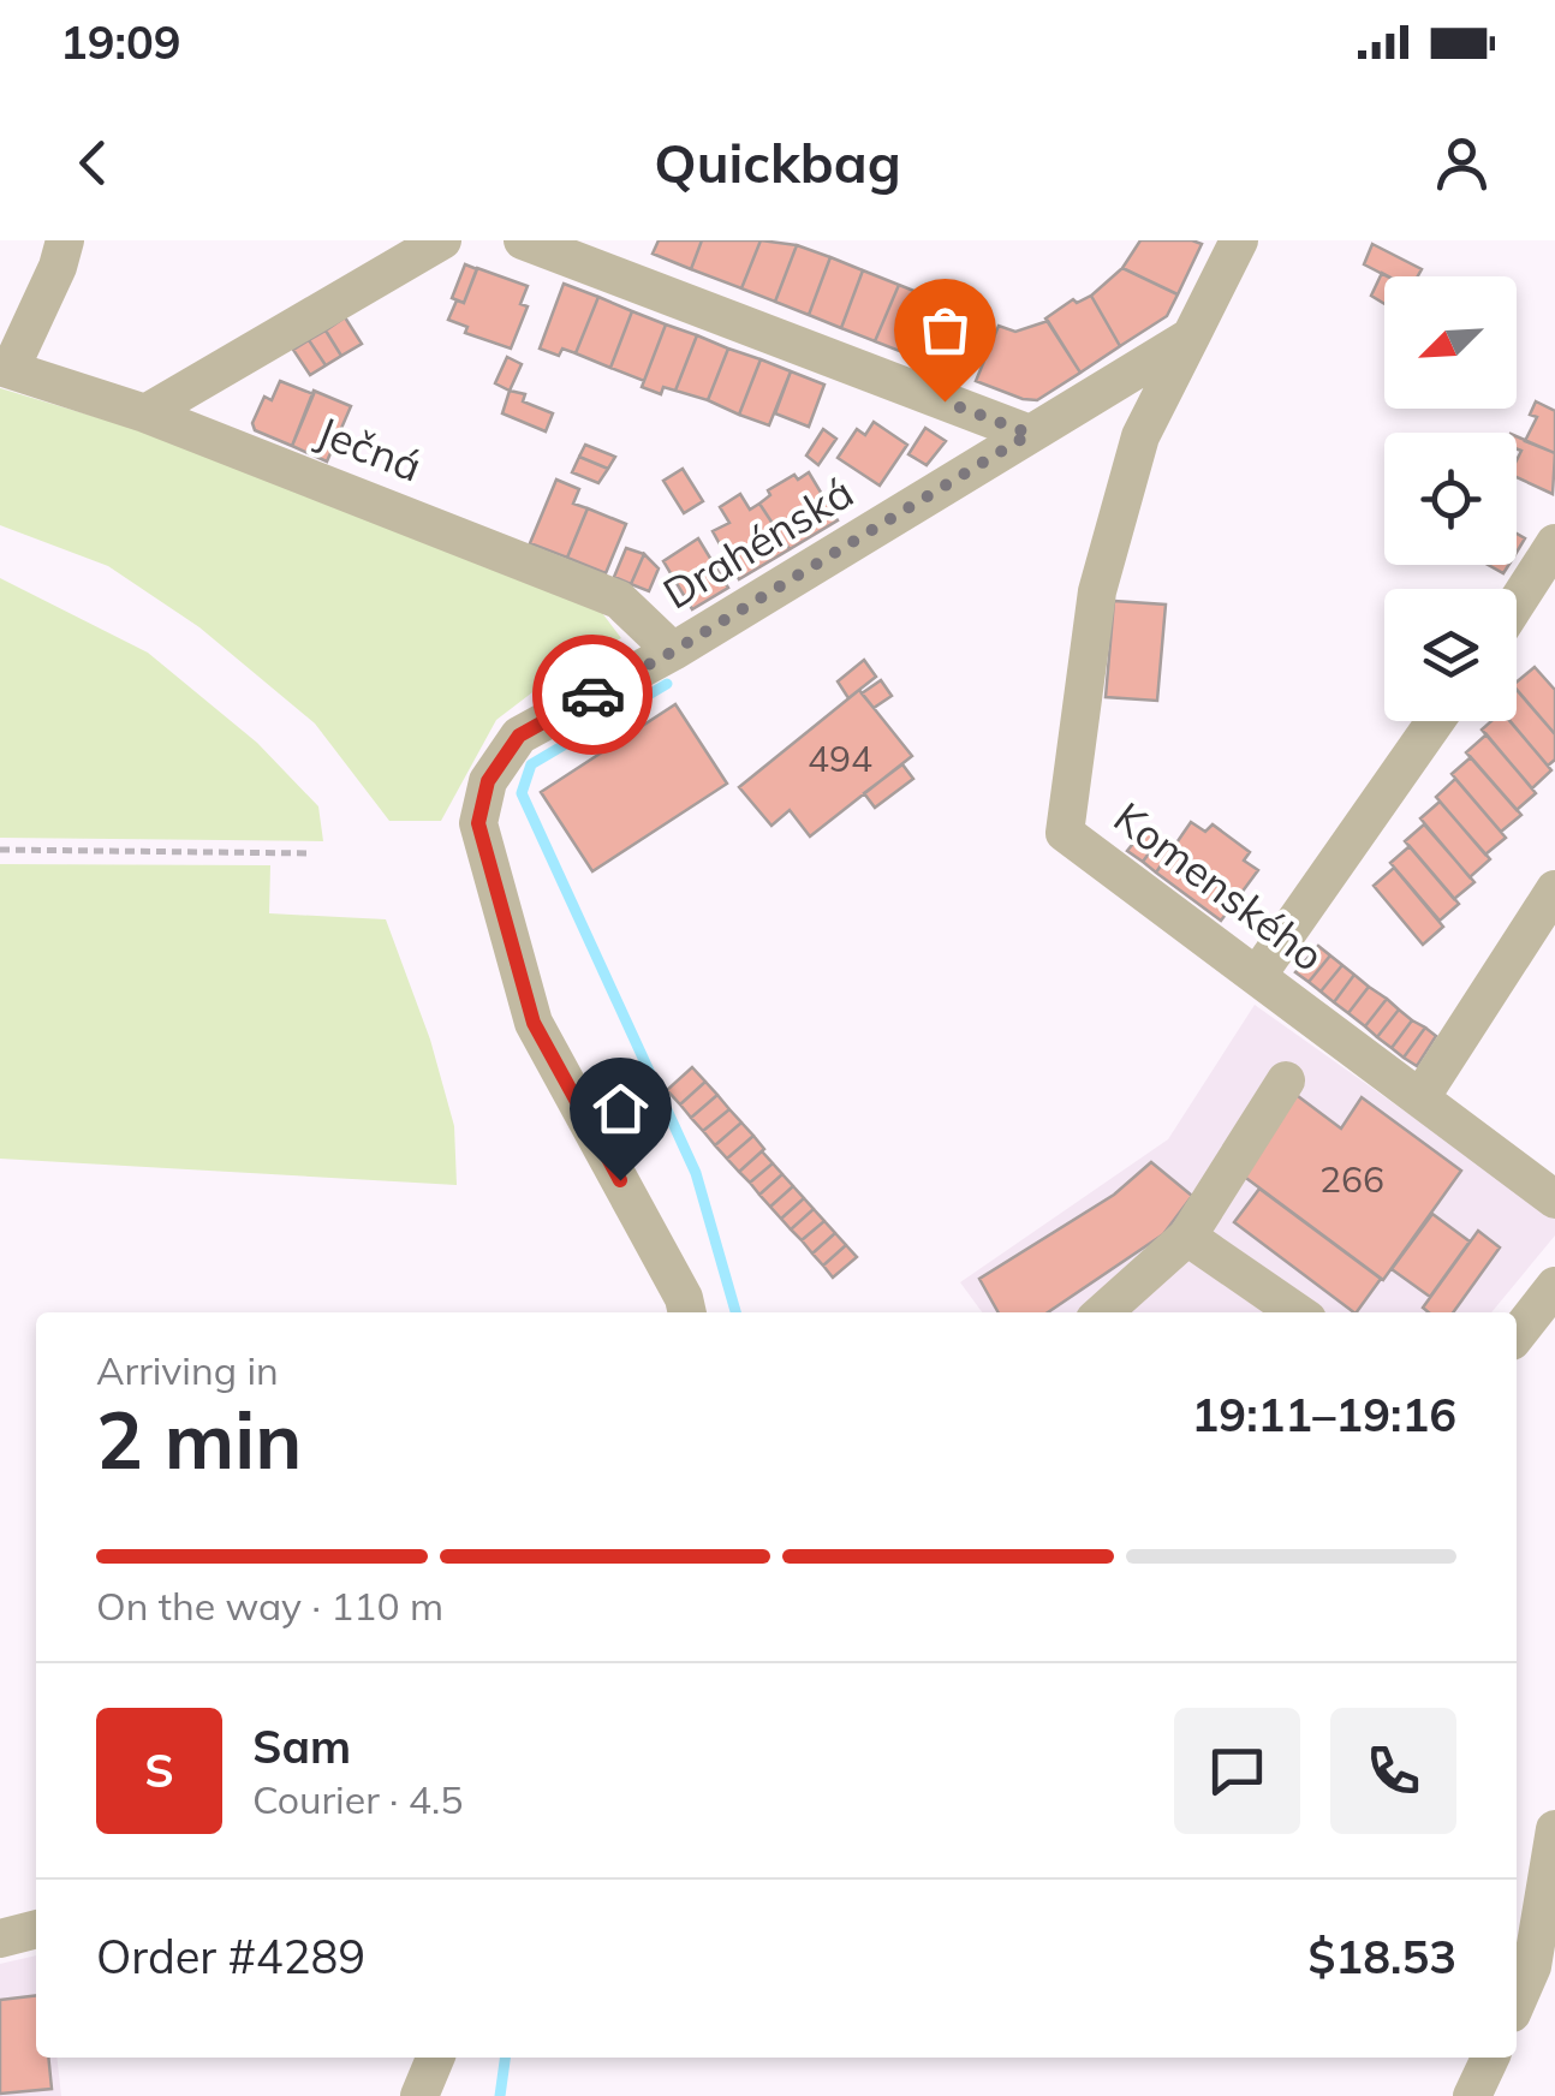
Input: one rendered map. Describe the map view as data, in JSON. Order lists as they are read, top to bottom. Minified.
{"streets":{"street":["Ječná","Drahénská","Komenského"]},"crossings":[["Ječná","Drahénská"],["Drahénská","Komenského"]],"house_numbers":["494","266"],"north":"bottom left","page":{"status":"19:09","header":"Quickbag","heading":["2 min","Arriving in","19:11–19:16"],"panel":["Sam","Courier · 4.5","Order #4289","$18.53"],"bar":"On the way · 110 m","round":"S"}}
